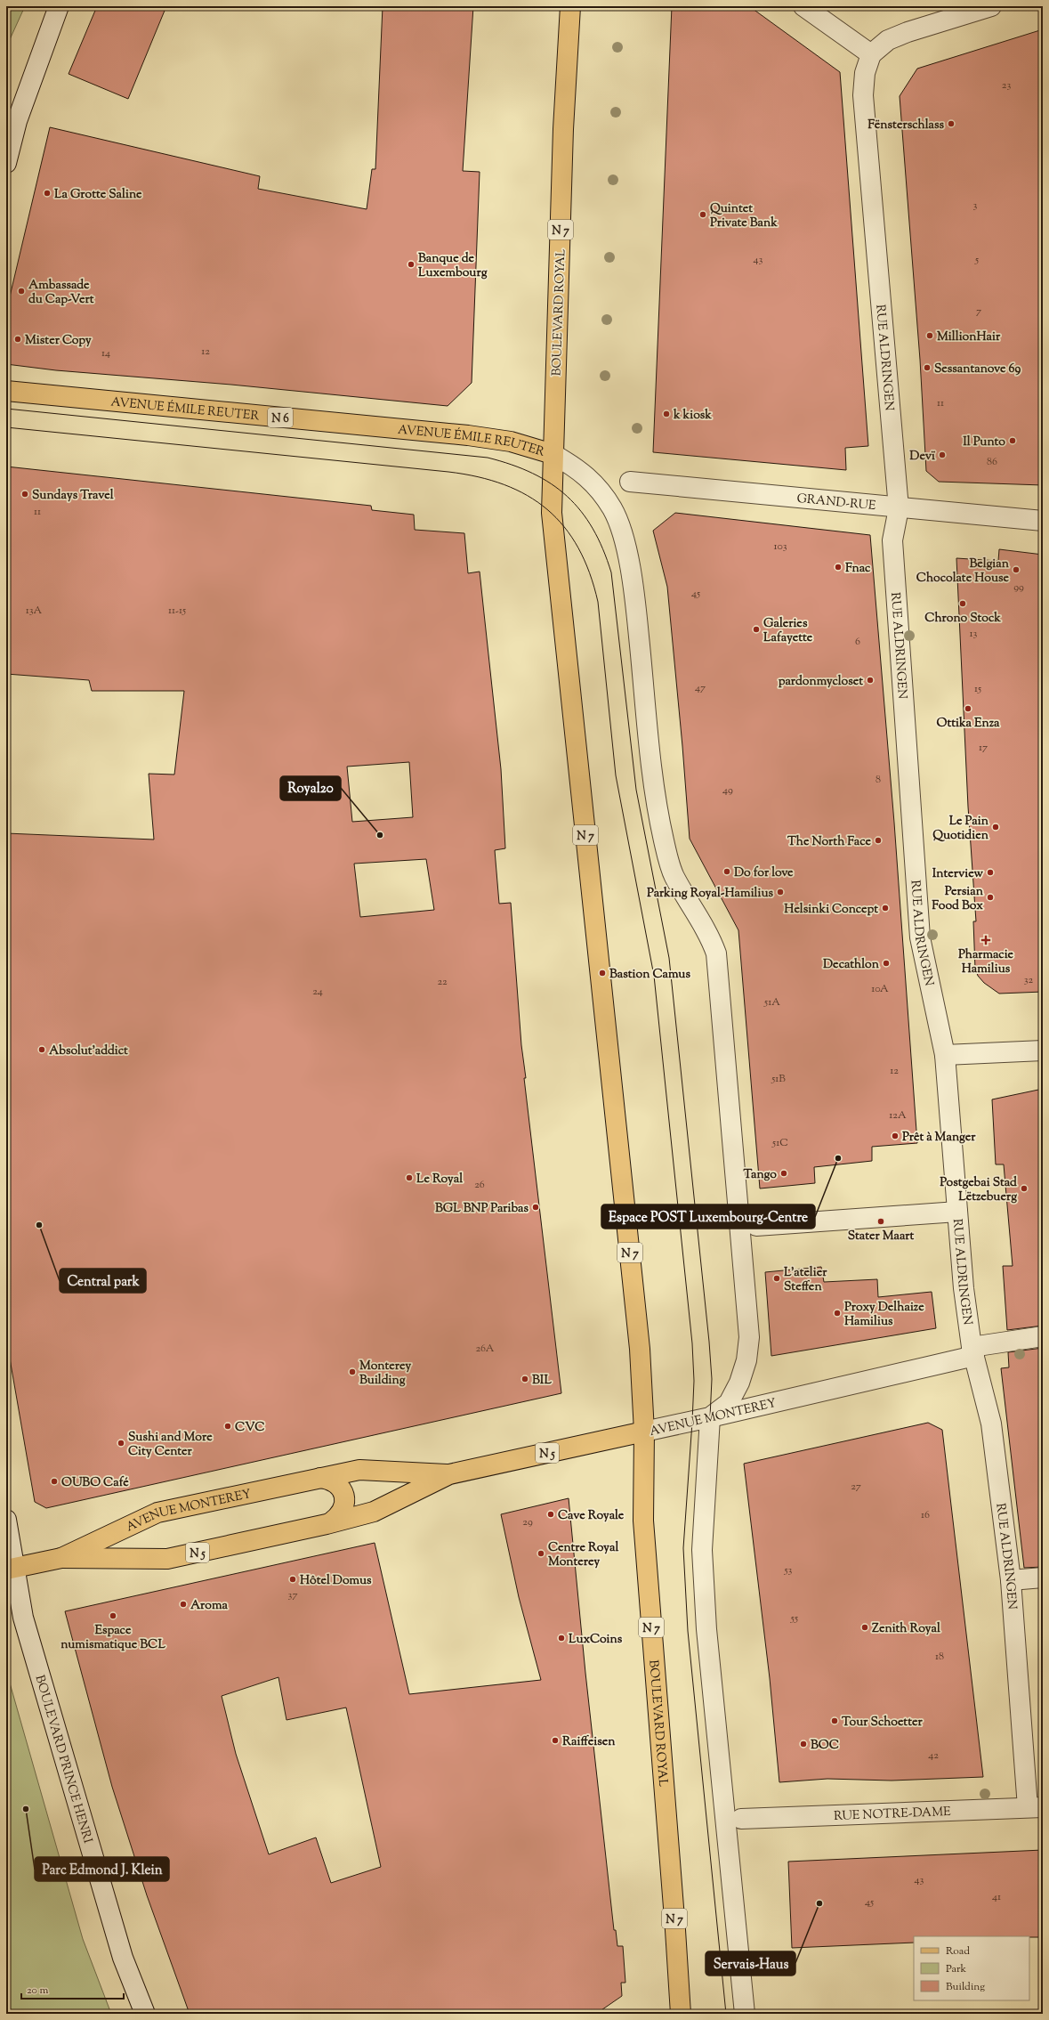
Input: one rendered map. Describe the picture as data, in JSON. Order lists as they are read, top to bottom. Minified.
{"streets":{"main road":["N 7","BOULEVARD ROYAL","AVENUE ÉMILE REUTER","N 6","AVENUE MONTEREY","N 5"],"street":["RUE ALDRINGEN","GRAND-RUE","BOULEVARD PRINCE HENRI","RUE NOTRE-DAME"]},"crossings":[["BOULEVARD ROYAL","AVENUE ÉMILE REUTER"],["BOULEVARD ROYAL","AVENUE MONTEREY"],["RUE ALDRINGEN","GRAND-RUE"],["RUE ALDRINGEN","AVENUE MONTEREY"],["RUE ALDRINGEN","RUE NOTRE-DAME"],["AVENUE MONTEREY","BOULEVARD PRINCE HENRI"]],"places":{"other":["Fënsterschlass","La Grotte Saline","Quintet Private Bank","Banque de Luxembourg","Ambassade du Cap-Vert","MillionHair","Mister Copy","Sessantanove 69","k kiosk","Il Punto","Devï","Sundays Travel","Fnac","Belgian Chocolate House","Chrono Stock","Galeries Lafayette","pardonmycloset","Ottika Enza","Le Pain Quotidien","Royal20","The North Face","Do for love","Interview","Parking Royal-Hamilius","Persian Food Box","Helsinki Concept","Decathlon","Bastion Camus","Absolut'addict","Prêt à Manger","Espace POST Luxembourg-Centre","Tango","Le Royal","Postgebai Stad Lëtzebuerg","BGL BNP Paribas","Stater Maart","Central park","L'atelier Steffen","Proxy Delhaize Hamilius","Monterey Building","BIL","CVC","Sushi and More City Center","OUBO Café","Cave Royale","Centre Royal Monterey","Hôtel Domus","Aroma","Espace numismatique BCL","Zenith Royal","LuxCoins","Tour Schoetter","Raiffeisen","BOC","Parc Edmond J. Klein","Servais-Haus"],"health":["Pharmacie Hamilius"]},"house_numbers":["23","3","43","5","7","12","14","11","86","11","103","99","45","13A","11-15","13","6","47","15","17","8","49","32","22","10A","24","51A","12","51B","12A","51C","26","26A","27","16","29","53","37","55","18","42","43","41","45"],"legend":["Road","Park","Building"],"scale_bar":"20 m"}
